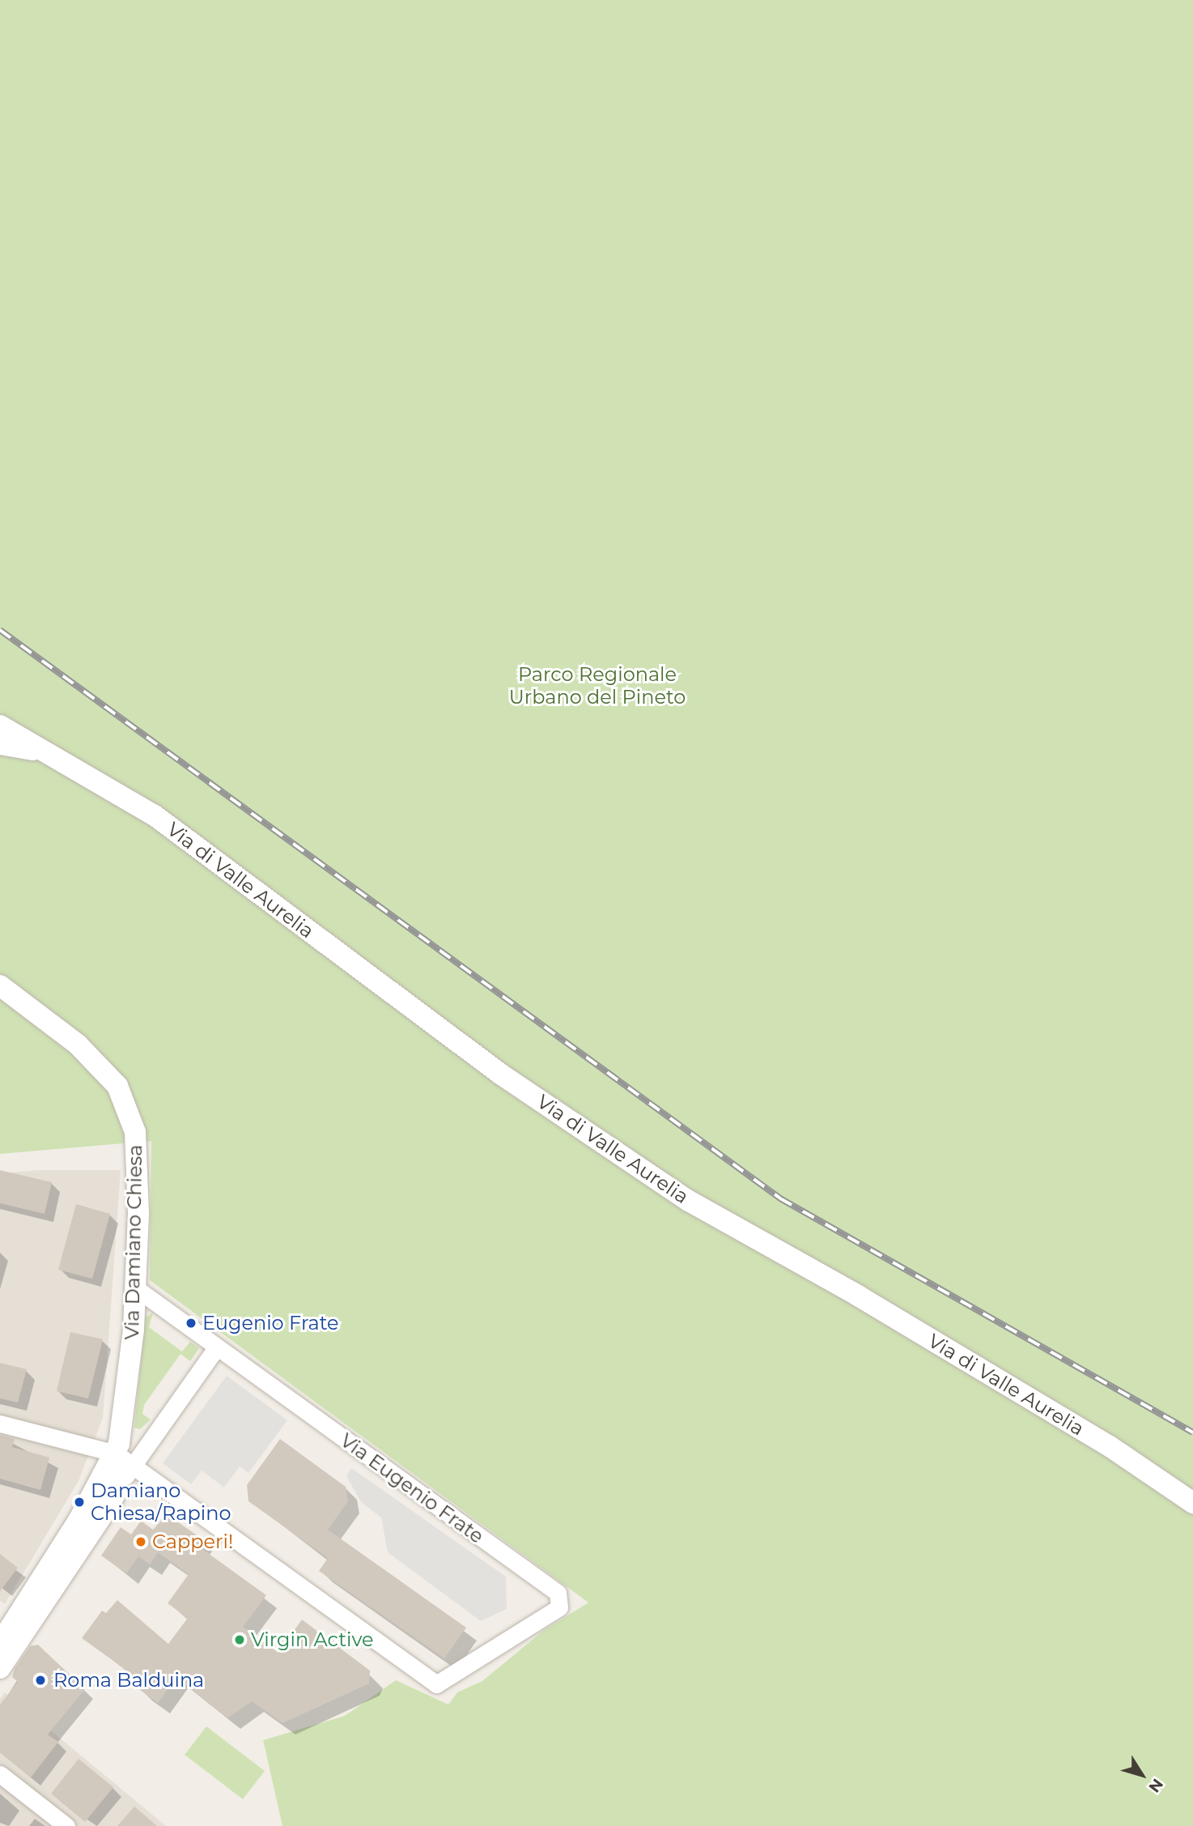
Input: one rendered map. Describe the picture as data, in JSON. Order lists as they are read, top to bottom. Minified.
{"streets":{"street":["Via di Valle Aurelia","Via Damiano Chiesa","Via Eugenio Frate"]},"crossings":[["Via Damiano Chiesa","Via Eugenio Frate"]],"parks":["Parco Regionale Urbano del Pineto"],"places":["Eugenio Frate","Damiano Chiesa/Rapino","Capperi!","Virgin Active","Roma Balduina"],"north":"bottom right"}
